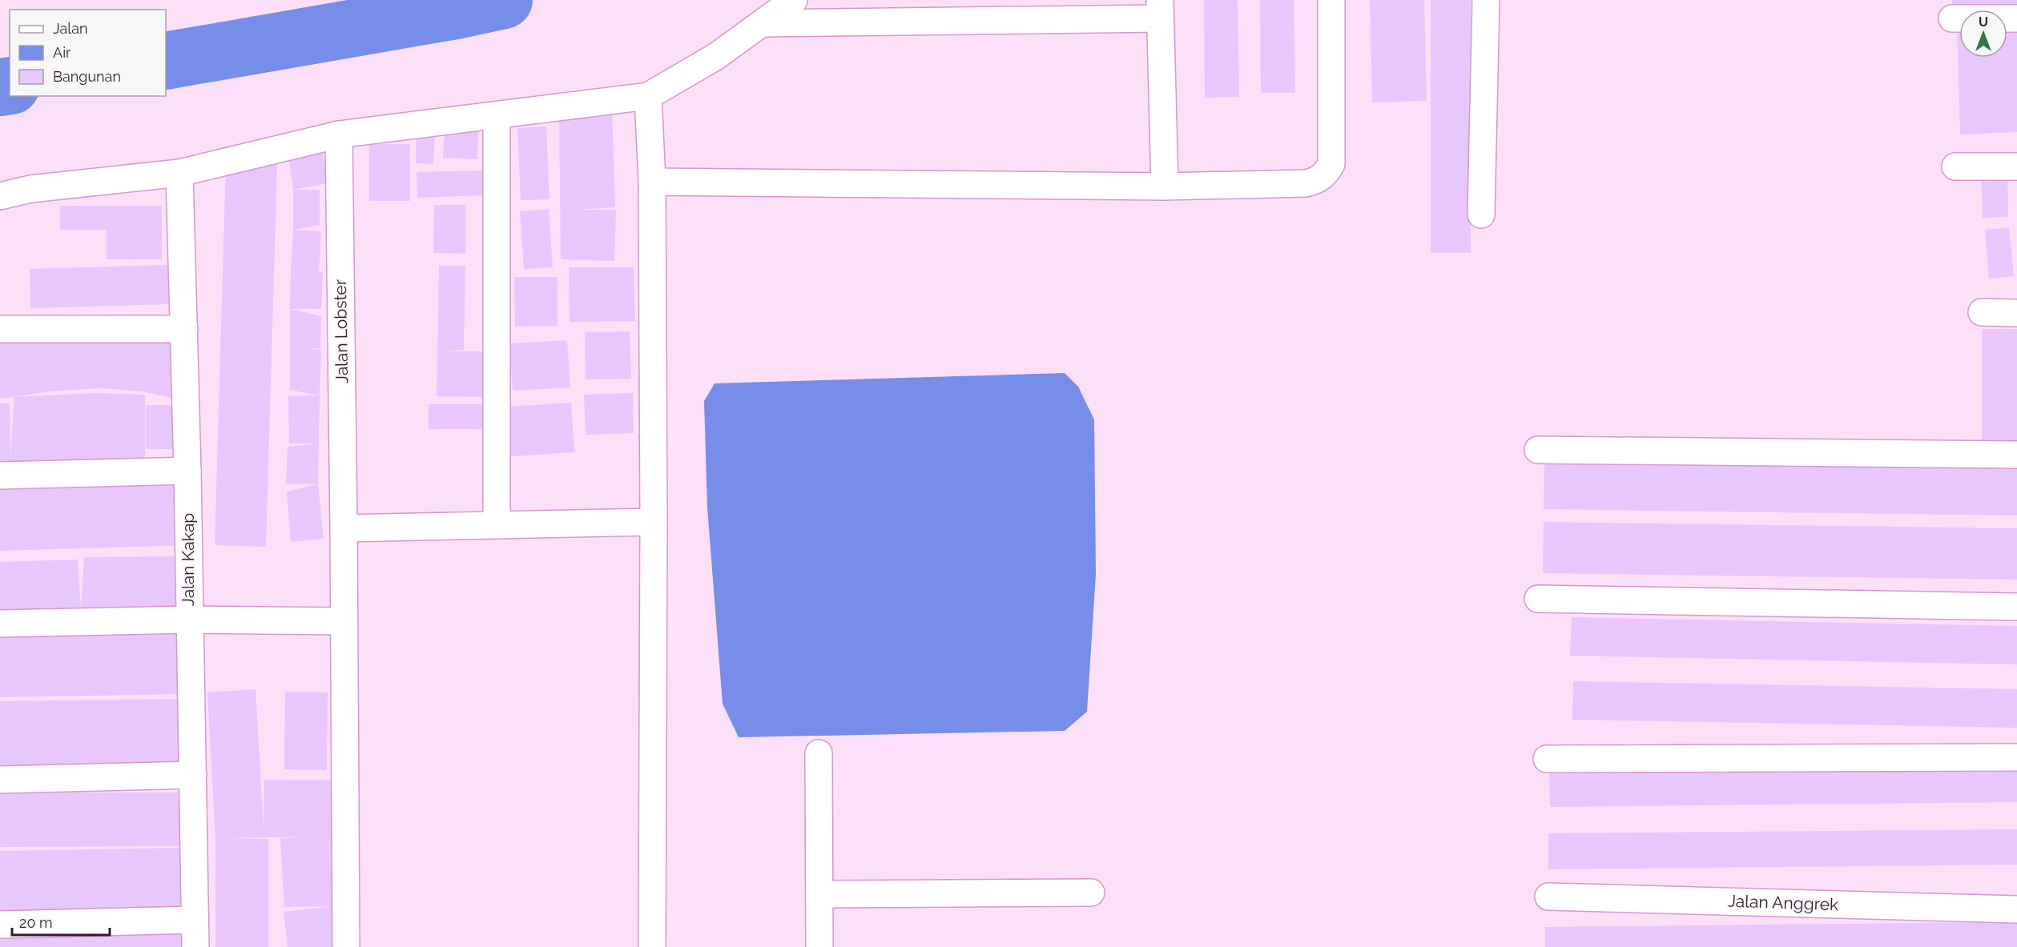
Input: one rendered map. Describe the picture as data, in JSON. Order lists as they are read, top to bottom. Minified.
{"streets":{"street":["Jalan Lobster","Jalan Kakap","Jalan Anggrek"]},"legend":["Jalan","Air","Bangunan"],"scale_bar":"20 m","north":"top"}
